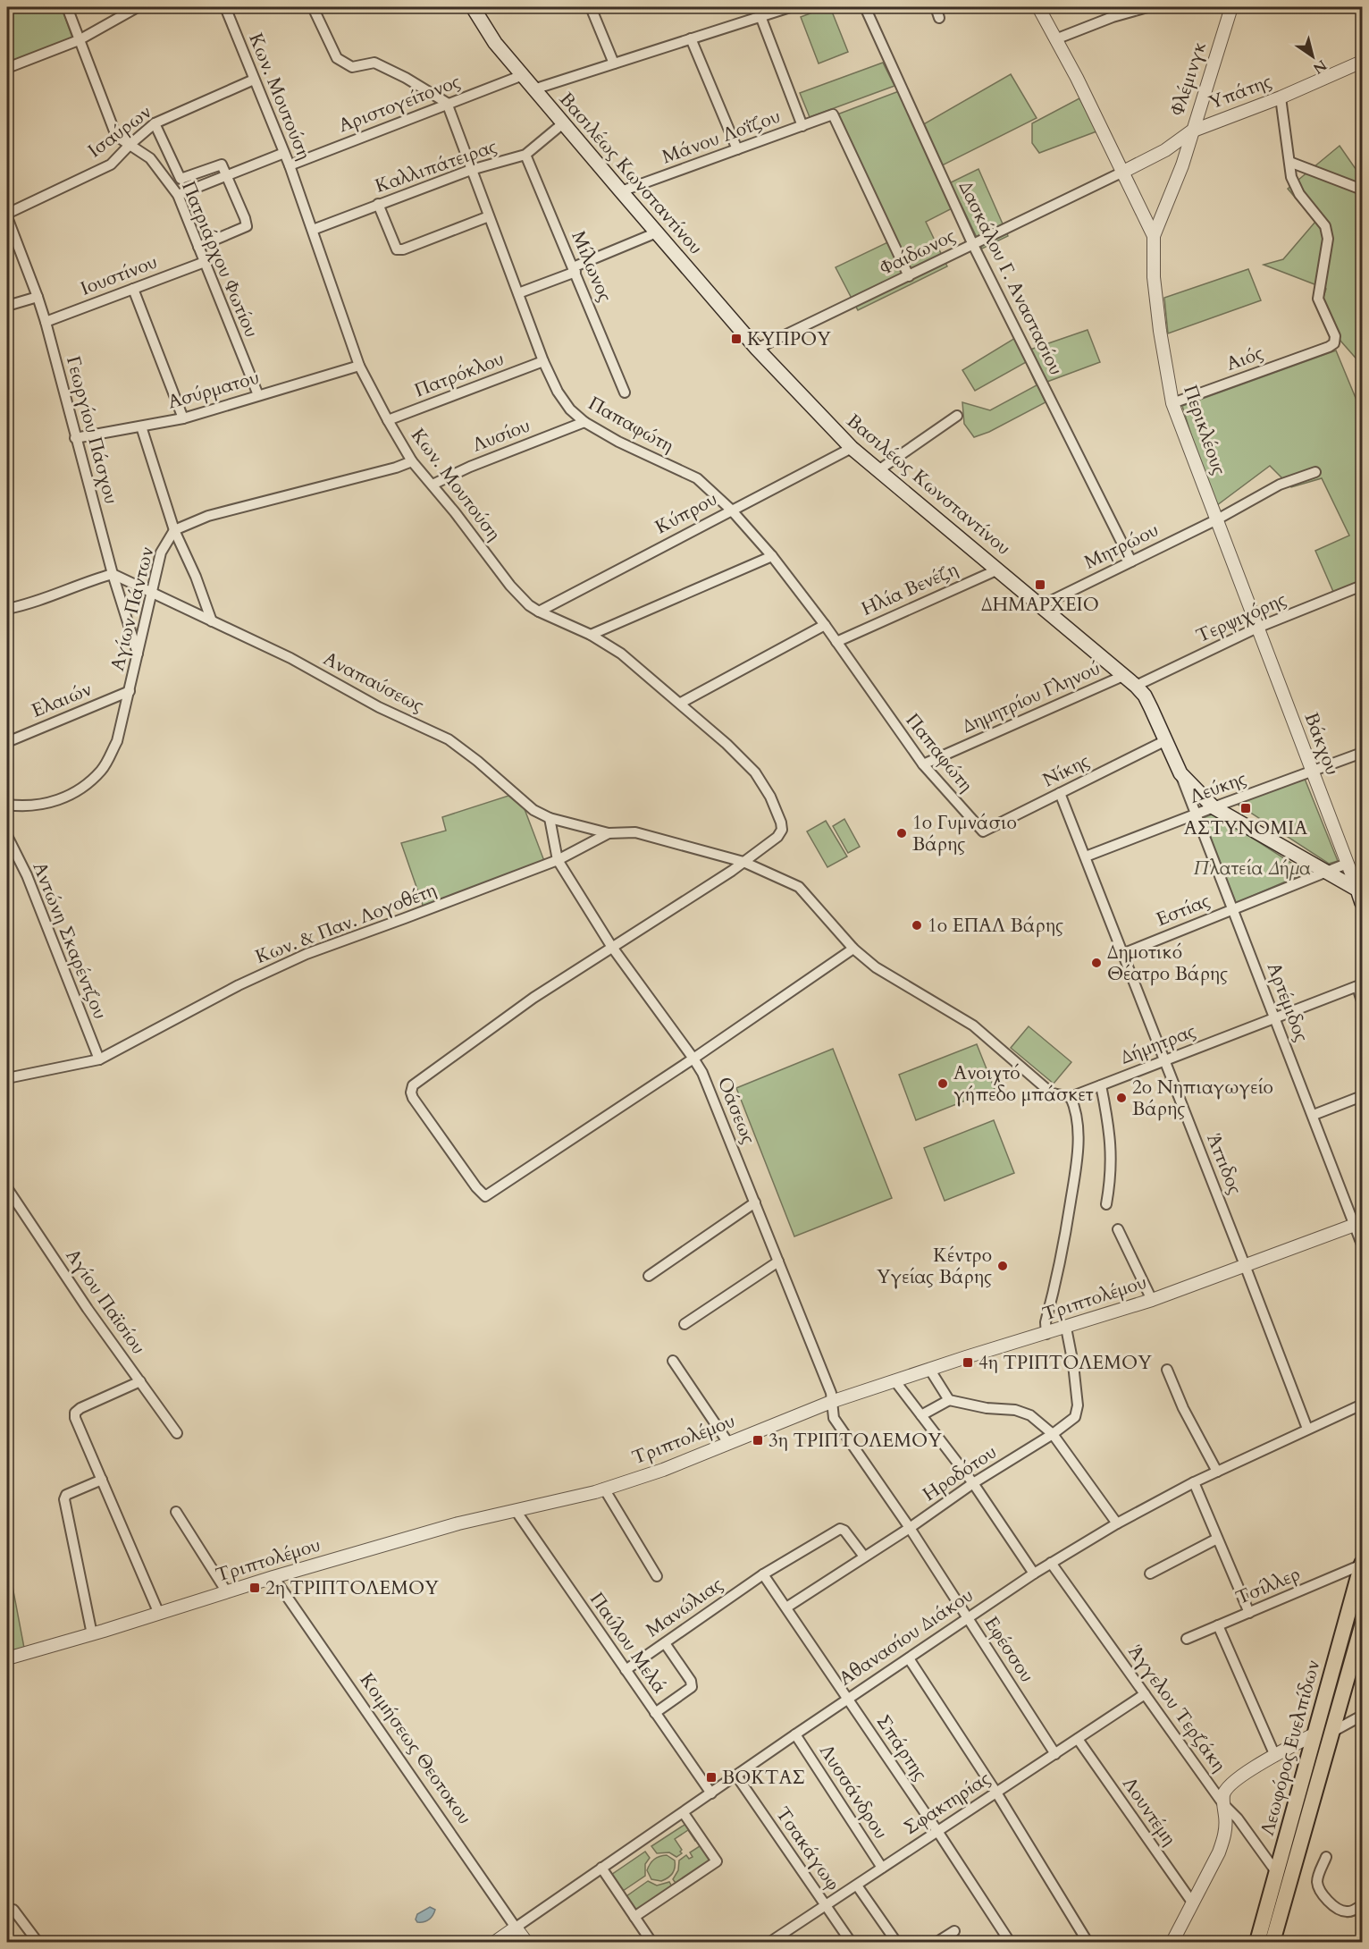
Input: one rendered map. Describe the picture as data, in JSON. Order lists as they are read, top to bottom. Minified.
{"streets":{"main road":["Βασιλέως Κωνσταντίνου","Βάκχου","Λεωφόρος Ευελπίδων"],"street":["Φλέμινγκ","Υπάτης","Κων. Μουτούση","Αριστογείτονος","Ισαύρων","Μάνου Λοΐζου","Καλλιπάτειρας","Φαίδωνος","Πατριάρχου Φωτίου","Μίλωνος","Ιουστίνου","Δασκάλου Γ. Αναστασίου","Αιός","Πατρόκλου","Ασύρματου","Παπαφώτη","Γεωργίου Πάσχου","Περικλέους","Λυσίου","Κύπρου","Μητρώου","Ηλία Βενέζη","Αγίων Πάντων","Τερψιχόρης","Αναπαύσεως","Δημητρίου Γληνού","Ελαιών","Νίκης","Λεύκης","Εστίας","Κων. & Παν. Λογοθέτη","Αντώνη Σκαρέντζου","Αρτέμιδος","Δήμητρας","Οάσεως","Άττιδος","Τριπτολέμου","Αγίου Παϊσίου","Ηροδότου","Τσίλλερ","Μανώλιας","Αθανασίου Διάκου","Παύλου Μελά","Εφέσσου","Άγγελου Τερζάκη","Σπάρτης","Κοιμήσεως Θεοτοκου","Λυσσάνδρου","Σφακτηρίας","Λουντέμη","Τσακάγωφ"]},"crossings":[["Φλέμινγκ","Υπάτης"],["Φλέμινγκ","Περικλέους"],["Υπάτης","Φαίδωνος"],["Υπάτης","Περικλέους"],["Κων. Μουτούση","Αριστογείτονος"],["Κων. Μουτούση","Ισαύρων"],["Κων. Μουτούση","Καλλιπάτειρας"],["Κων. Μουτούση","Πατρόκλου"],["Κων. Μουτούση","Ασύρματου"],["Κων. Μουτούση","Λυσίου"],["Κων. Μουτούση","Κύπρου"],["Κων. Μουτούση","Αγίων Πάντων"],["Κων. Μουτούση","Οάσεως"],["Αριστογείτονος","Βασιλέως Κωνσταντίνου"],["Αριστογείτονος","Παπαφώτη"],["Ισαύρων","Πατριάρχου Φωτίου"],["Μάνου Λοΐζου","Βασιλέως Κωνσταντίνου"],["Μάνου Λοΐζου","Φαίδωνος"],["Καλλιπάτειρας","Βασιλέως Κωνσταντίνου"],["Καλλιπάτειρας","Μίλωνος"],["Καλλιπάτειρας","Παπαφώτη"],["Βασιλέως Κωνσταντίνου","Φαίδωνος"],["Βασιλέως Κωνσταντίνου","Κύπρου"],["Βασιλέως Κωνσταντίνου","Μητρώου"],["Βασιλέως Κωνσταντίνου","Ηλία Βενέζη"],["Βασιλέως Κωνσταντίνου","Τερψιχόρης"],["Βασιλέως Κωνσταντίνου","Δημητρίου Γληνού"],["Βασιλέως Κωνσταντίνου","Βάκχου"],["Βασιλέως Κωνσταντίνου","Νίκης"],["Βασιλέως Κωνσταντίνου","Λεύκης"],["Βασιλέως Κωνσταντίνου","Εστίας"],["Βασιλέως Κωνσταντίνου","Αρτέμιδος"],["Φαίδωνος","Δασκάλου Γ. Αναστασίου"],["Φαίδωνος","Περικλέους"],["Πατριάρχου Φωτίου","Ιουστίνου"],["Πατριάρχου Φωτίου","Ασύρματου"],["Ιουστίνου","Γεωργίου Πάσχου"],["Δασκάλου Γ. Αναστασίου","Μητρώου"],["Αιός","Περικλέους"],["Πατρόκλου","Παπαφώτη"],["Ασύρματου","Γεωργίου Πάσχου"],["Παπαφώτη","Λυσίου"],["Παπαφώτη","Κύπρου"],["Παπαφώτη","Ηλία Βενέζη"],["Παπαφώτη","Δημητρίου Γληνού"],["Παπαφώτη","Νίκης"],["Γεωργίου Πάσχου","Αγίων Πάντων"],["Γεωργίου Πάσχου","Αναπαύσεως"],["Περικλέους","Μητρώου"],["Περικλέους","Τερψιχόρης"],["Περικλέους","Βάκχου"],["Αγίων Πάντων","Αναπαύσεως"],["Αγίων Πάντων","Ελαιών"],["Τερψιχόρης","Βάκχου"],["Αναπαύσεως","Κων. & Παν. Λογοθέτη"],["Βάκχου","Λεύκης"],["Βάκχου","Εστίας"],["Νίκης","Άττιδος"],["Λεύκης","Αρτέμιδος"],["Λεύκης","Άττιδος"],["Εστίας","Αρτέμιδος"],["Εστίας","Άττιδος"],["Κων. & Παν. Λογοθέτη","Αντώνη Σκαρέντζου"],["Κων. & Παν. Λογοθέτη","Οάσεως"],["Αρτέμιδος","Δήμητρας"],["Αρτέμιδος","Τριπτολέμου"],["Δήμητρας","Άττιδος"],["Οάσεως","Τριπτολέμου"],["Οάσεως","Εφέσσου"],["Άττιδος","Τριπτολέμου"],["Άττιδος","Αθανασίου Διάκου"],["Τριπτολέμου","Ηροδότου"],["Τριπτολέμου","Παύλου Μελά"],["Τριπτολέμου","Εφέσσου"],["Τριπτολέμου","Κοιμήσεως Θεοτοκου"],["Ηροδότου","Μανώλιας"],["Ηροδότου","Εφέσσου"],["Ηροδότου","Σπάρτης"],["Τσίλλερ","Λεωφόρος Ευελπίδων"],["Μανώλιας","Παύλου Μελά"],["Μανώλιας","Σπάρτης"],["Αθανασίου Διάκου","Παύλου Μελά"],["Αθανασίου Διάκου","Εφέσσου"],["Αθανασίου Διάκου","Άγγελου Τερζάκη"],["Αθανασίου Διάκου","Σπάρτης"],["Αθανασίου Διάκου","Κοιμήσεως Θεοτοκου"],["Αθανασίου Διάκου","Λυσσάνδρου"],["Αθανασίου Διάκου","Τσακάγωφ"],["Εφέσσου","Σφακτηρίας"],["Άγγελου Τερζάκη","Λεωφόρος Ευελπίδων"],["Άγγελου Τερζάκη","Σφακτηρίας"],["Σπάρτης","Σφακτηρίας"],["Λυσσάνδρου","Σφακτηρίας"],["Σφακτηρίας","Λουντέμη"],["Σφακτηρίας","Τσακάγωφ"]],"parks":["Πλατεία Δήμα"],"places":{"transit":["ΚΥΠΡΟΥ","ΔΗΜΑΡΧΕΙΟ","ΑΣΤΥΝΟΜΙΑ","4η ΤΡΙΠΤΟΛΕΜΟΥ","3η ΤΡΙΠΤΟΛΕΜΟΥ","2η ΤΡΙΠΤΟΛΕΜΟΥ","ΒΟΚΤΑΣ"],"other":["1ο Γυμνάσιο Βάρης","1ο ΕΠΑΛ Βάρης","Δημοτικό Θέατρο Βάρης","Ανοιχτό γήπεδο μπάσκετ","2ο Νηπιαγωγείο Βάρης","Κέντρο Υγείας Βάρης"]},"north":"bottom right"}
